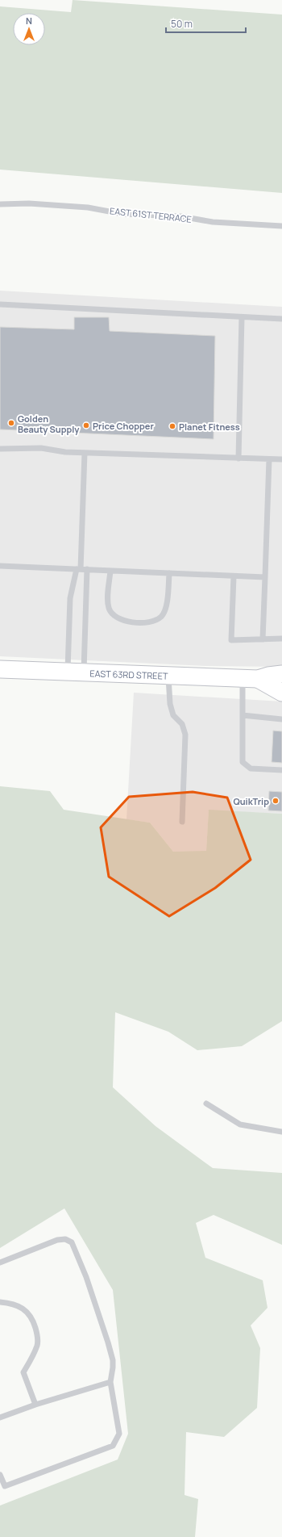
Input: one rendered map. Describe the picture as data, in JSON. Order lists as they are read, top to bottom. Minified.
{"streets":{"main road":["EAST 63RD STREET"],"lane":["EAST 61ST TERRACE"]},"places":["Golden Beauty Supply","Price Chopper","Planet Fitness","QuikTrip"],"scale_bar":"50 m","north":"top"}
